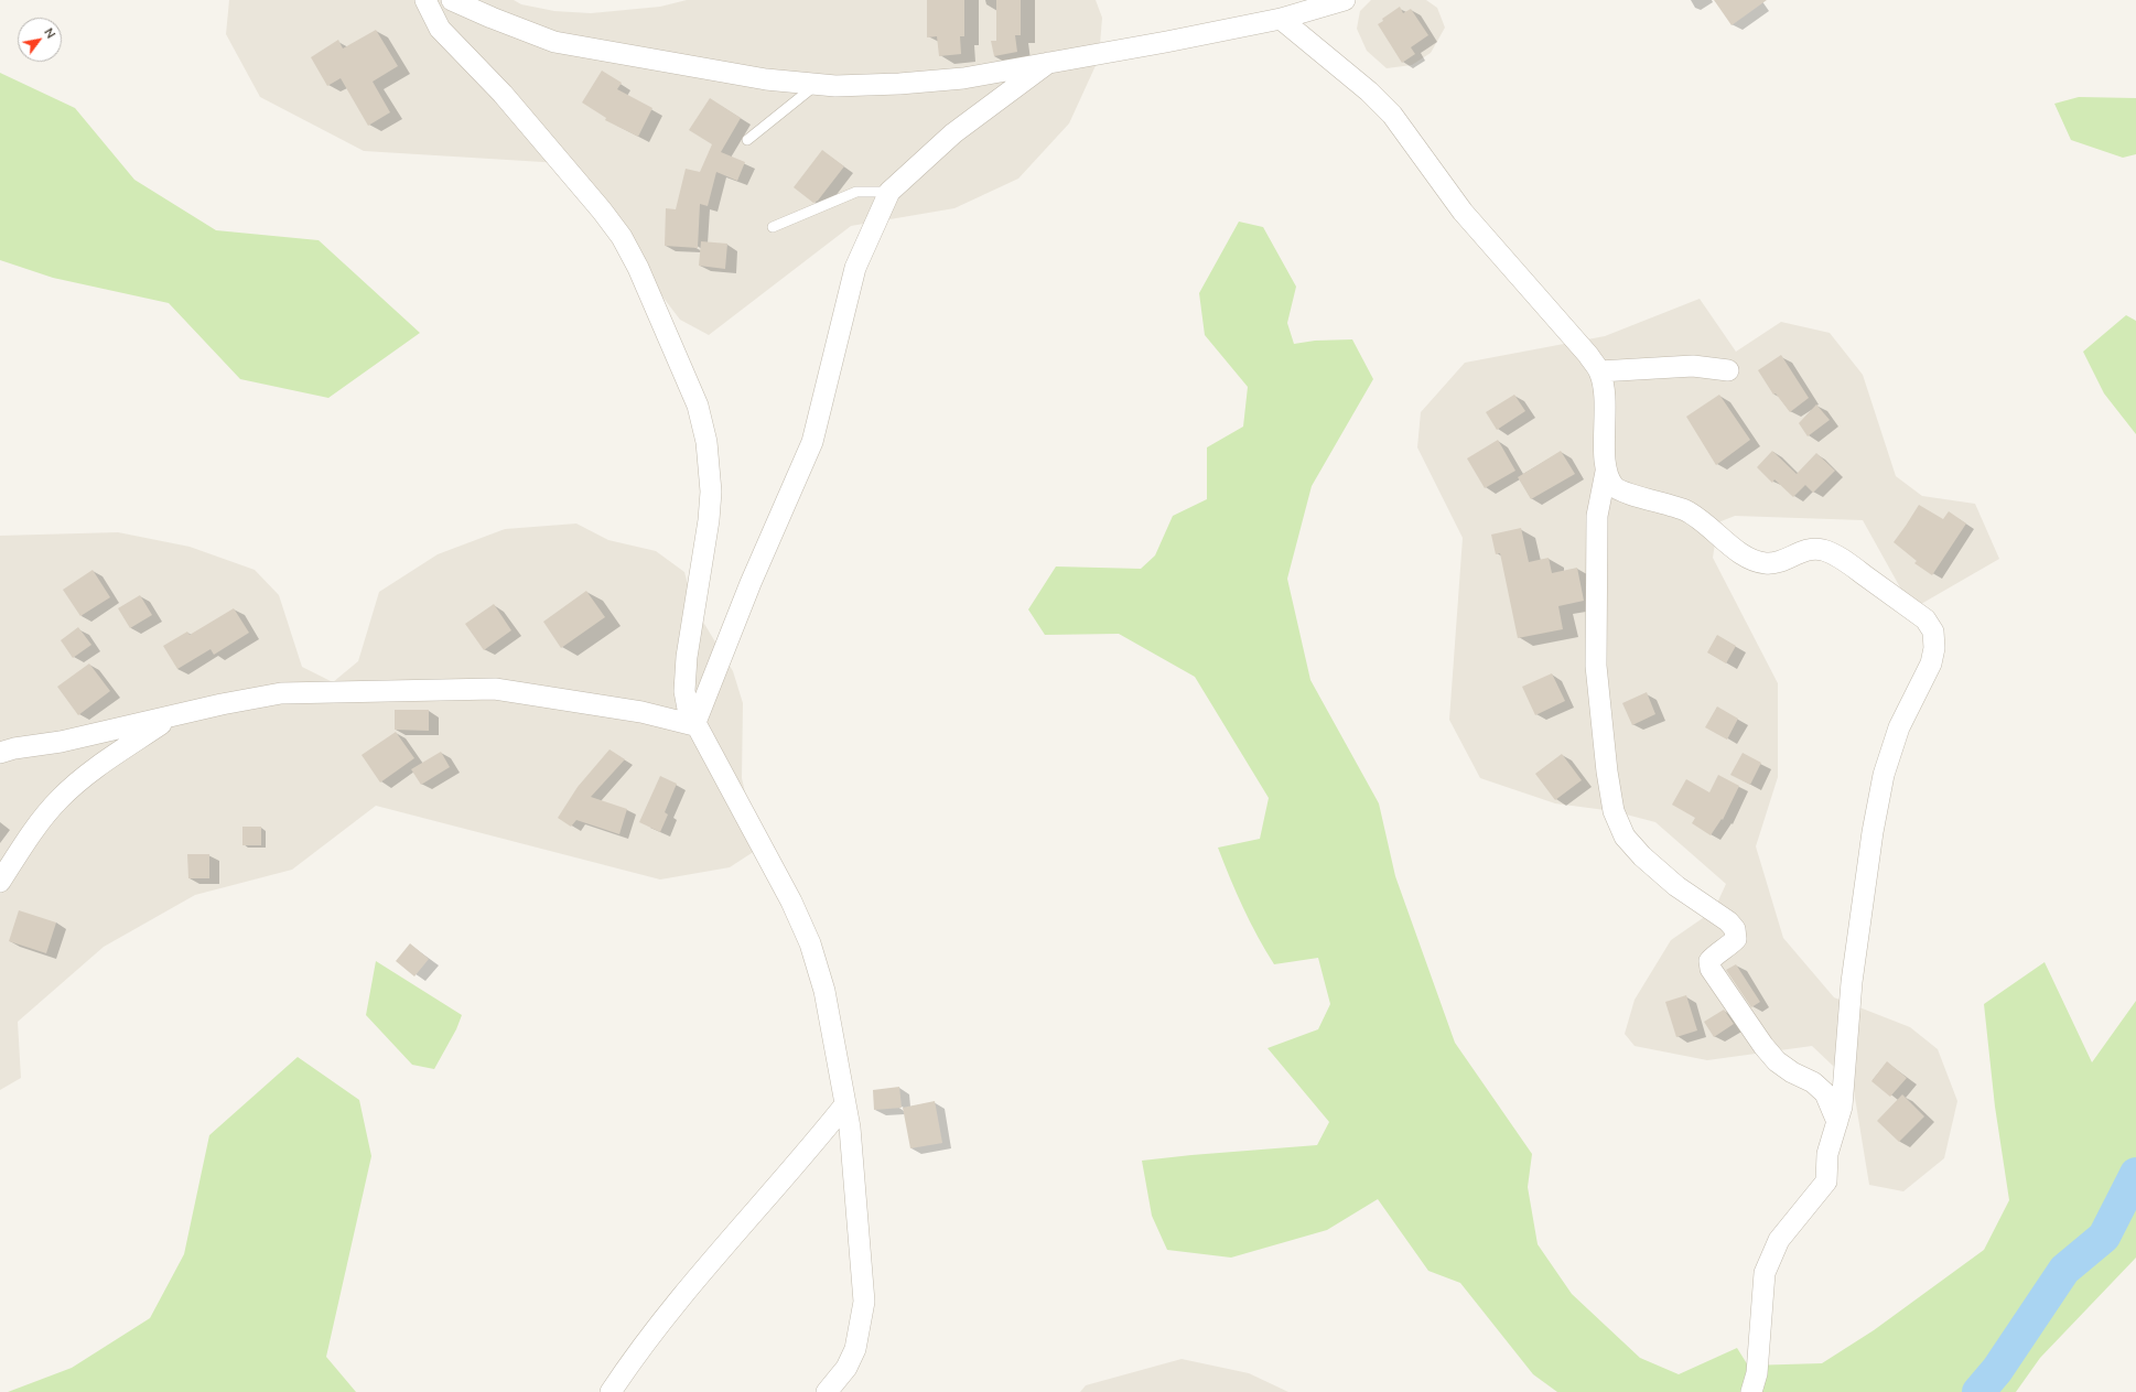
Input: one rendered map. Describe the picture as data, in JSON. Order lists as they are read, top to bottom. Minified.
{"north":"top right"}
